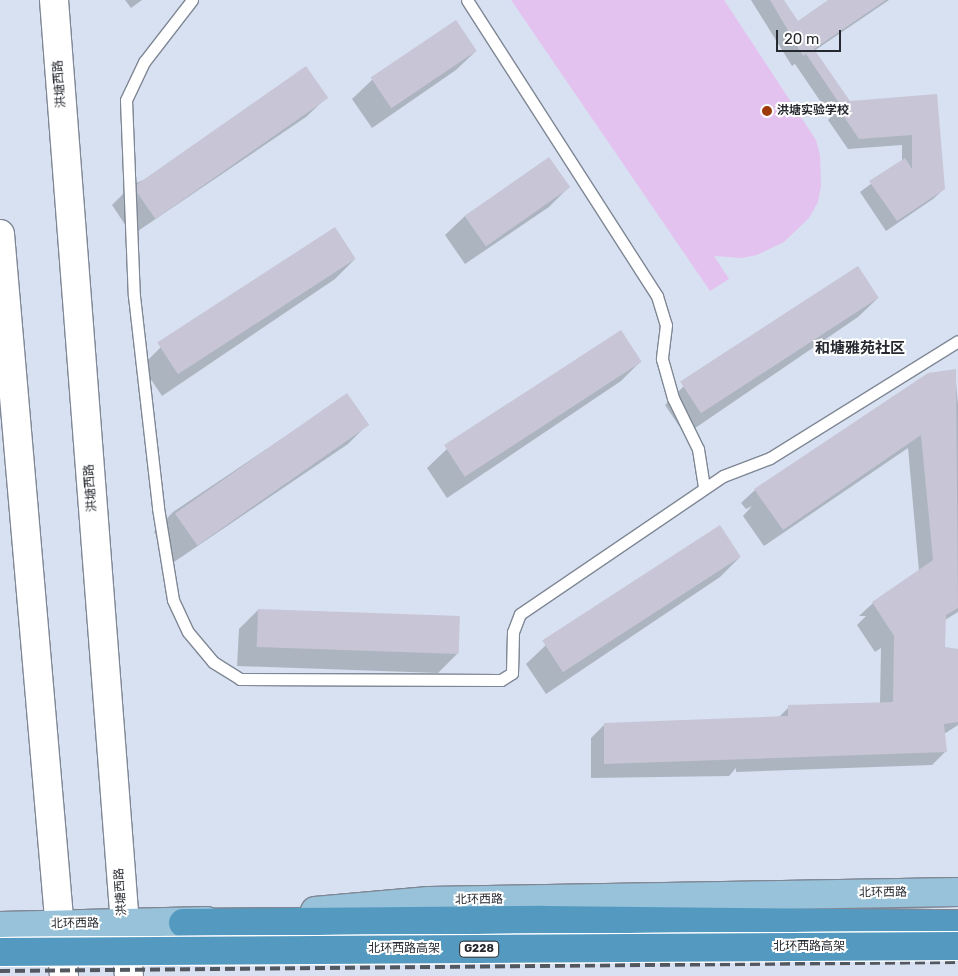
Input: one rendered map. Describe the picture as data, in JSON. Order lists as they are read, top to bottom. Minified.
{"streets":{"highway":["北环西路高架","G228"],"main road":["洪塘西路","北环西路"]},"crossings":[["洪塘西路","北环西路"]],"districts":["和塘雅苑社区"],"places":["洪塘实验学校"],"scale_bar":"20 m"}
